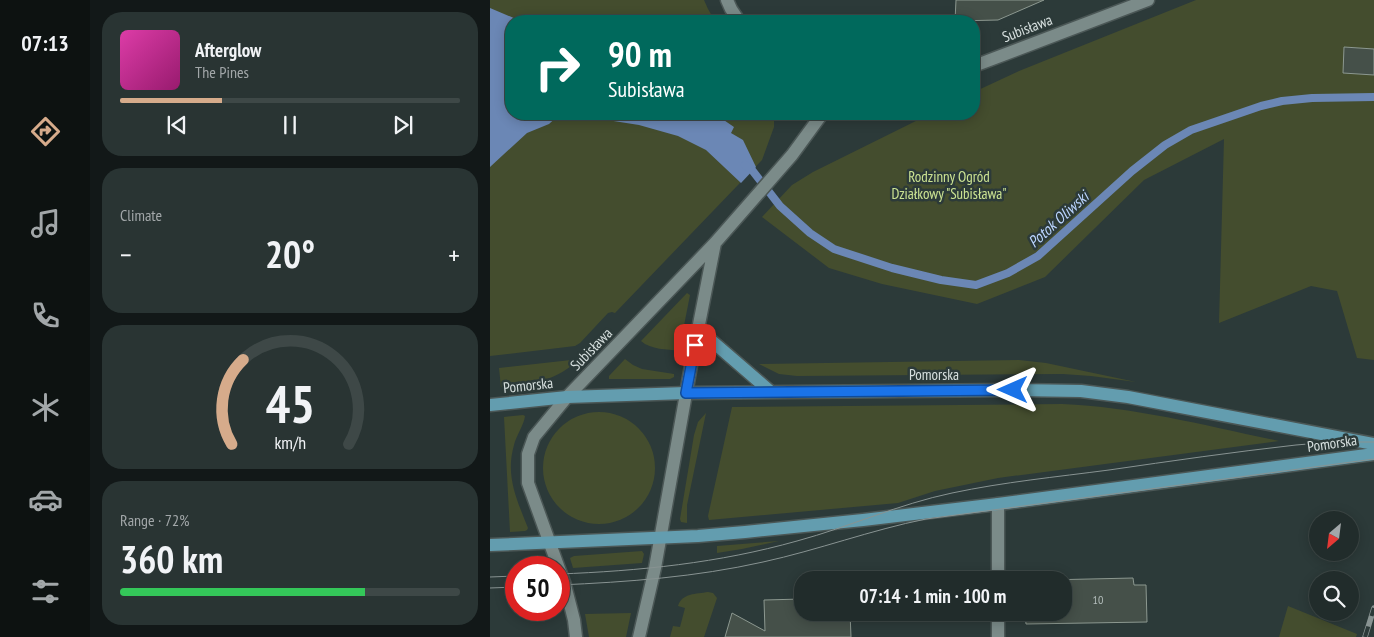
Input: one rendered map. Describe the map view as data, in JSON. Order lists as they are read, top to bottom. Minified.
{"streets":{"main road":["Pomorska"],"street":["Subisława"]},"crossings":[["Subisława","Pomorska"]],"water":["Potok Oliwski"],"parks":["Rodzinny Ogród Działkowy \"Subisława\""],"house_numbers":["10"],"north":"bottom left","page":{"tabs":"07:13","turn":["90 m","Subisława"],"song":["Afterglow","The Pines"],"tile":["Climate",["Range · 72%","360 km"]],"heat":["−","20°","+"],"limit":"50","trip":"07:14 · 1 min · 100 m","gauge":["45","km/h"]}}
